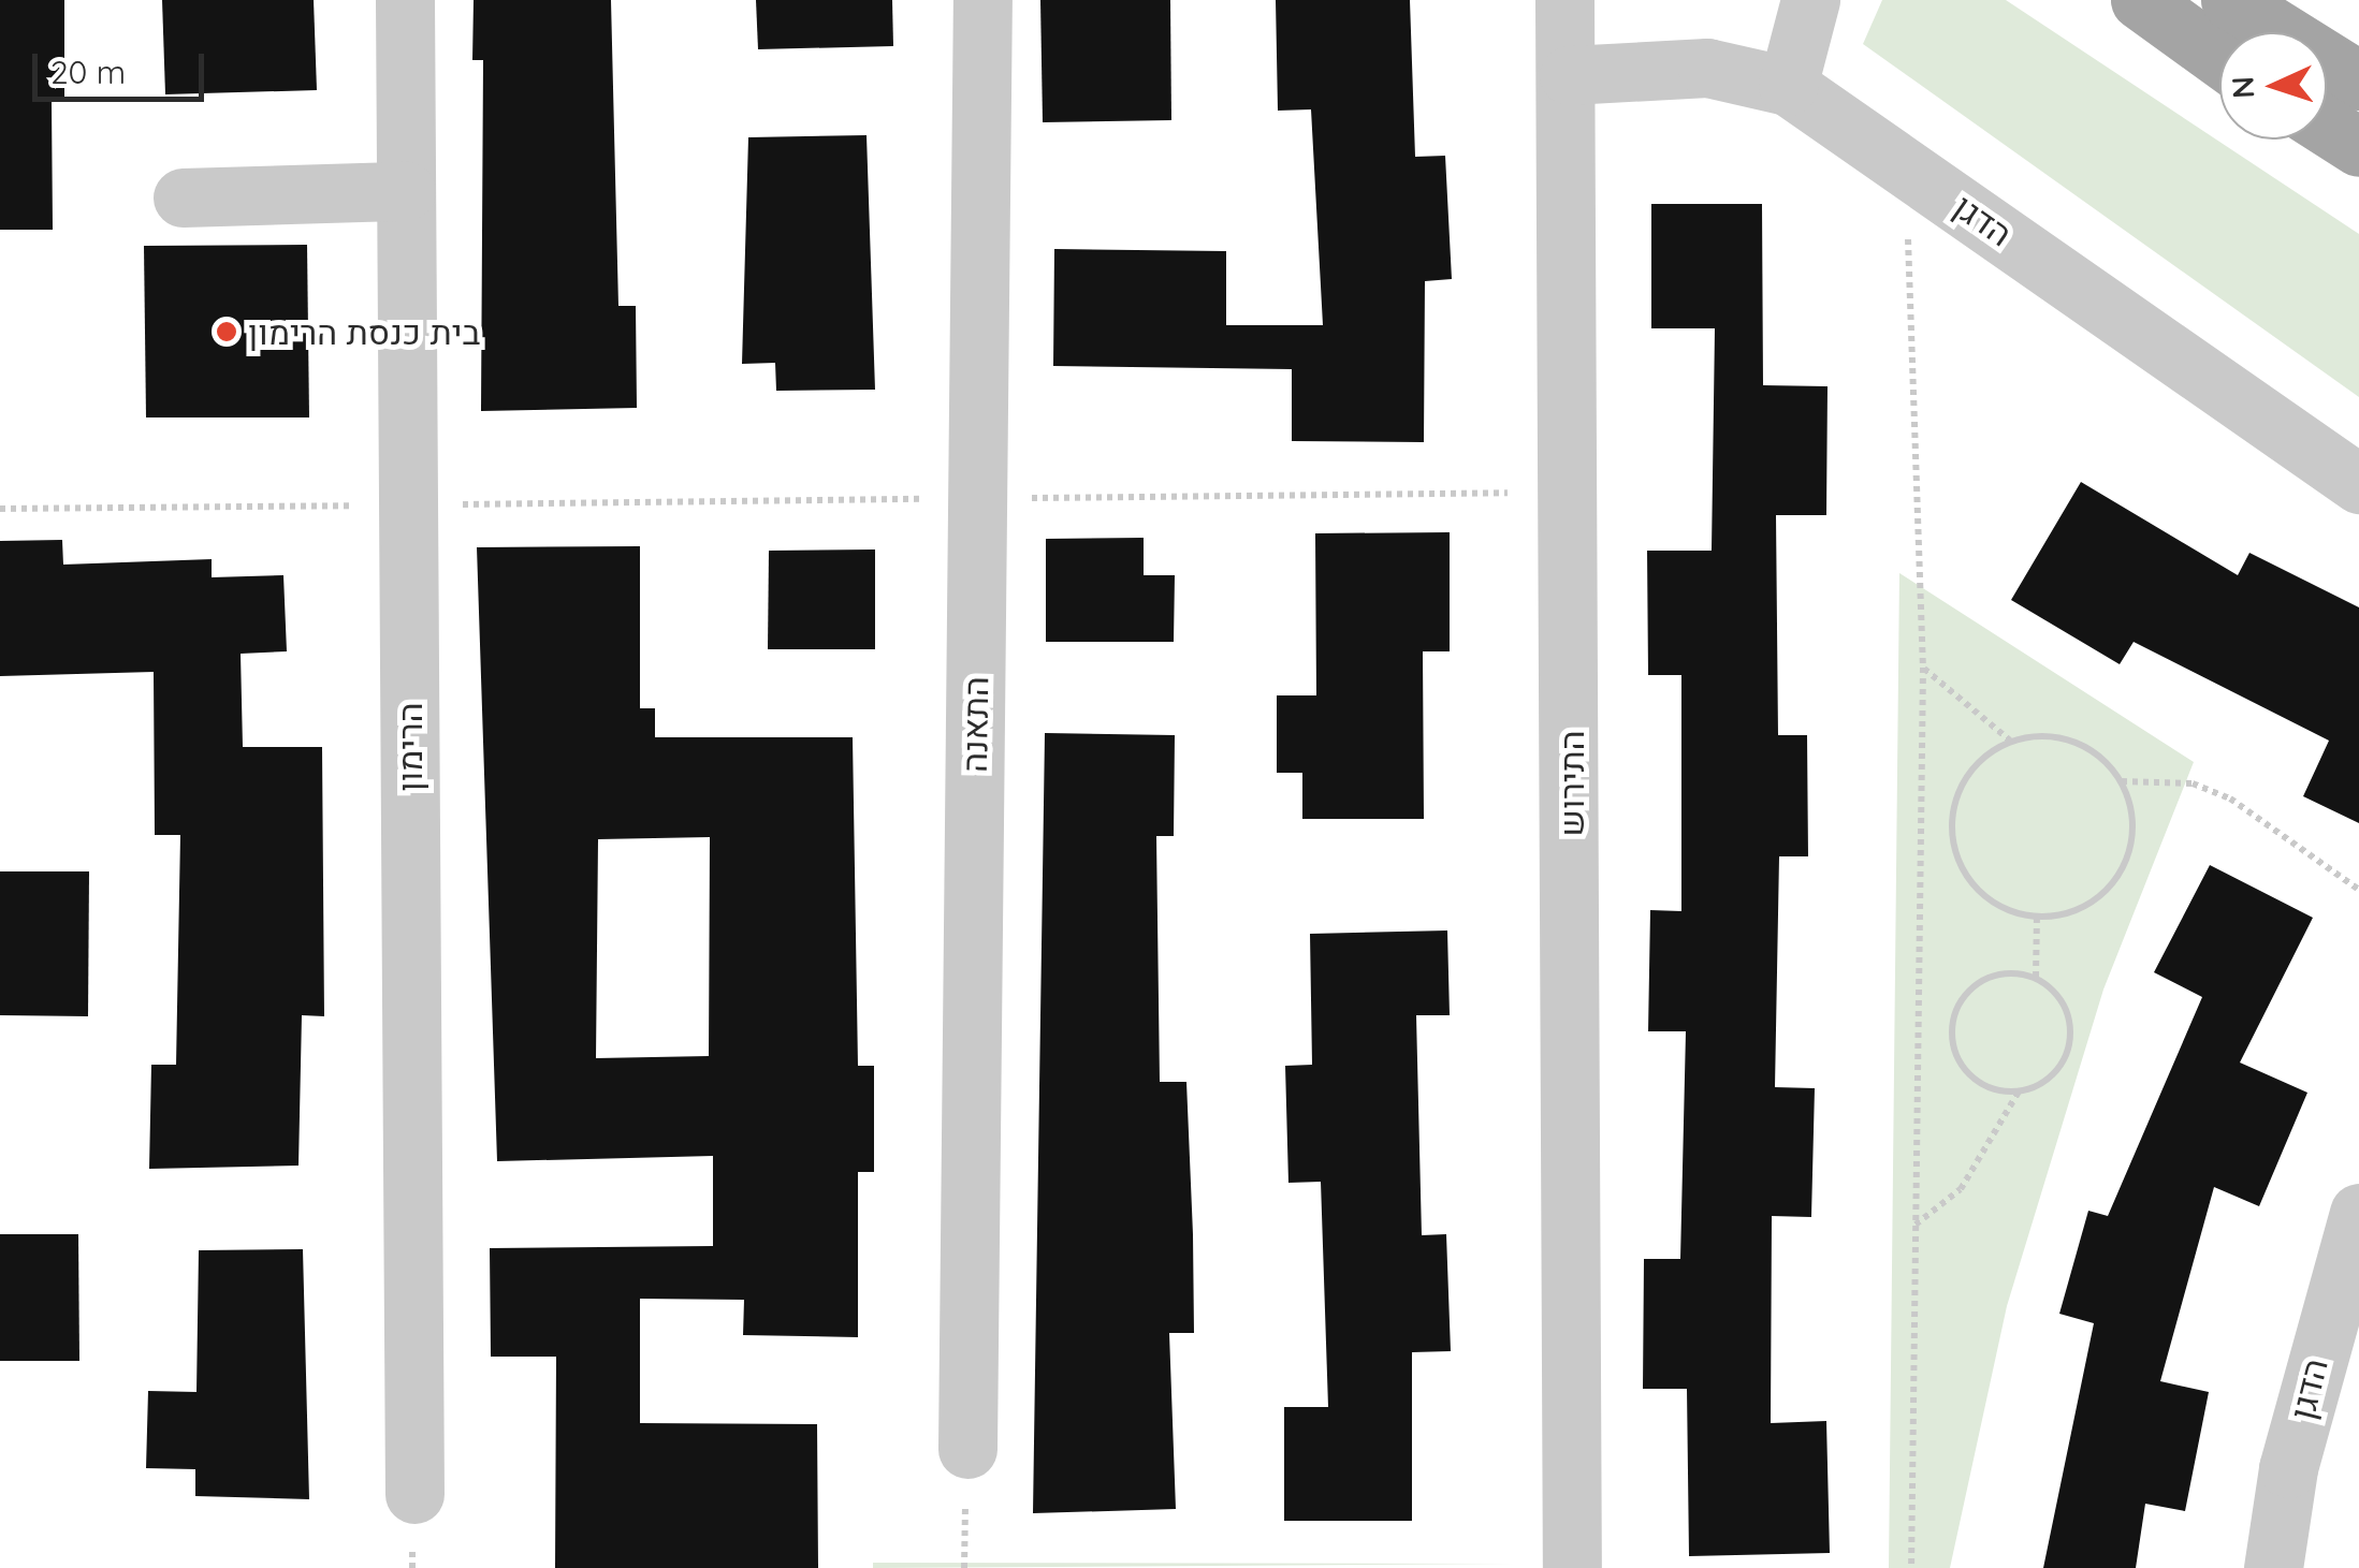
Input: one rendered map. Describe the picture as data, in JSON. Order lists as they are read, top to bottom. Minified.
{"streets":{"street":["הדגן","התאנה","הרימון","התירוש"]},"crossings":[["הדגן","התירוש"]],"places":["בית כנסת הרימון"],"scale_bar":"20 m","north":"left"}
